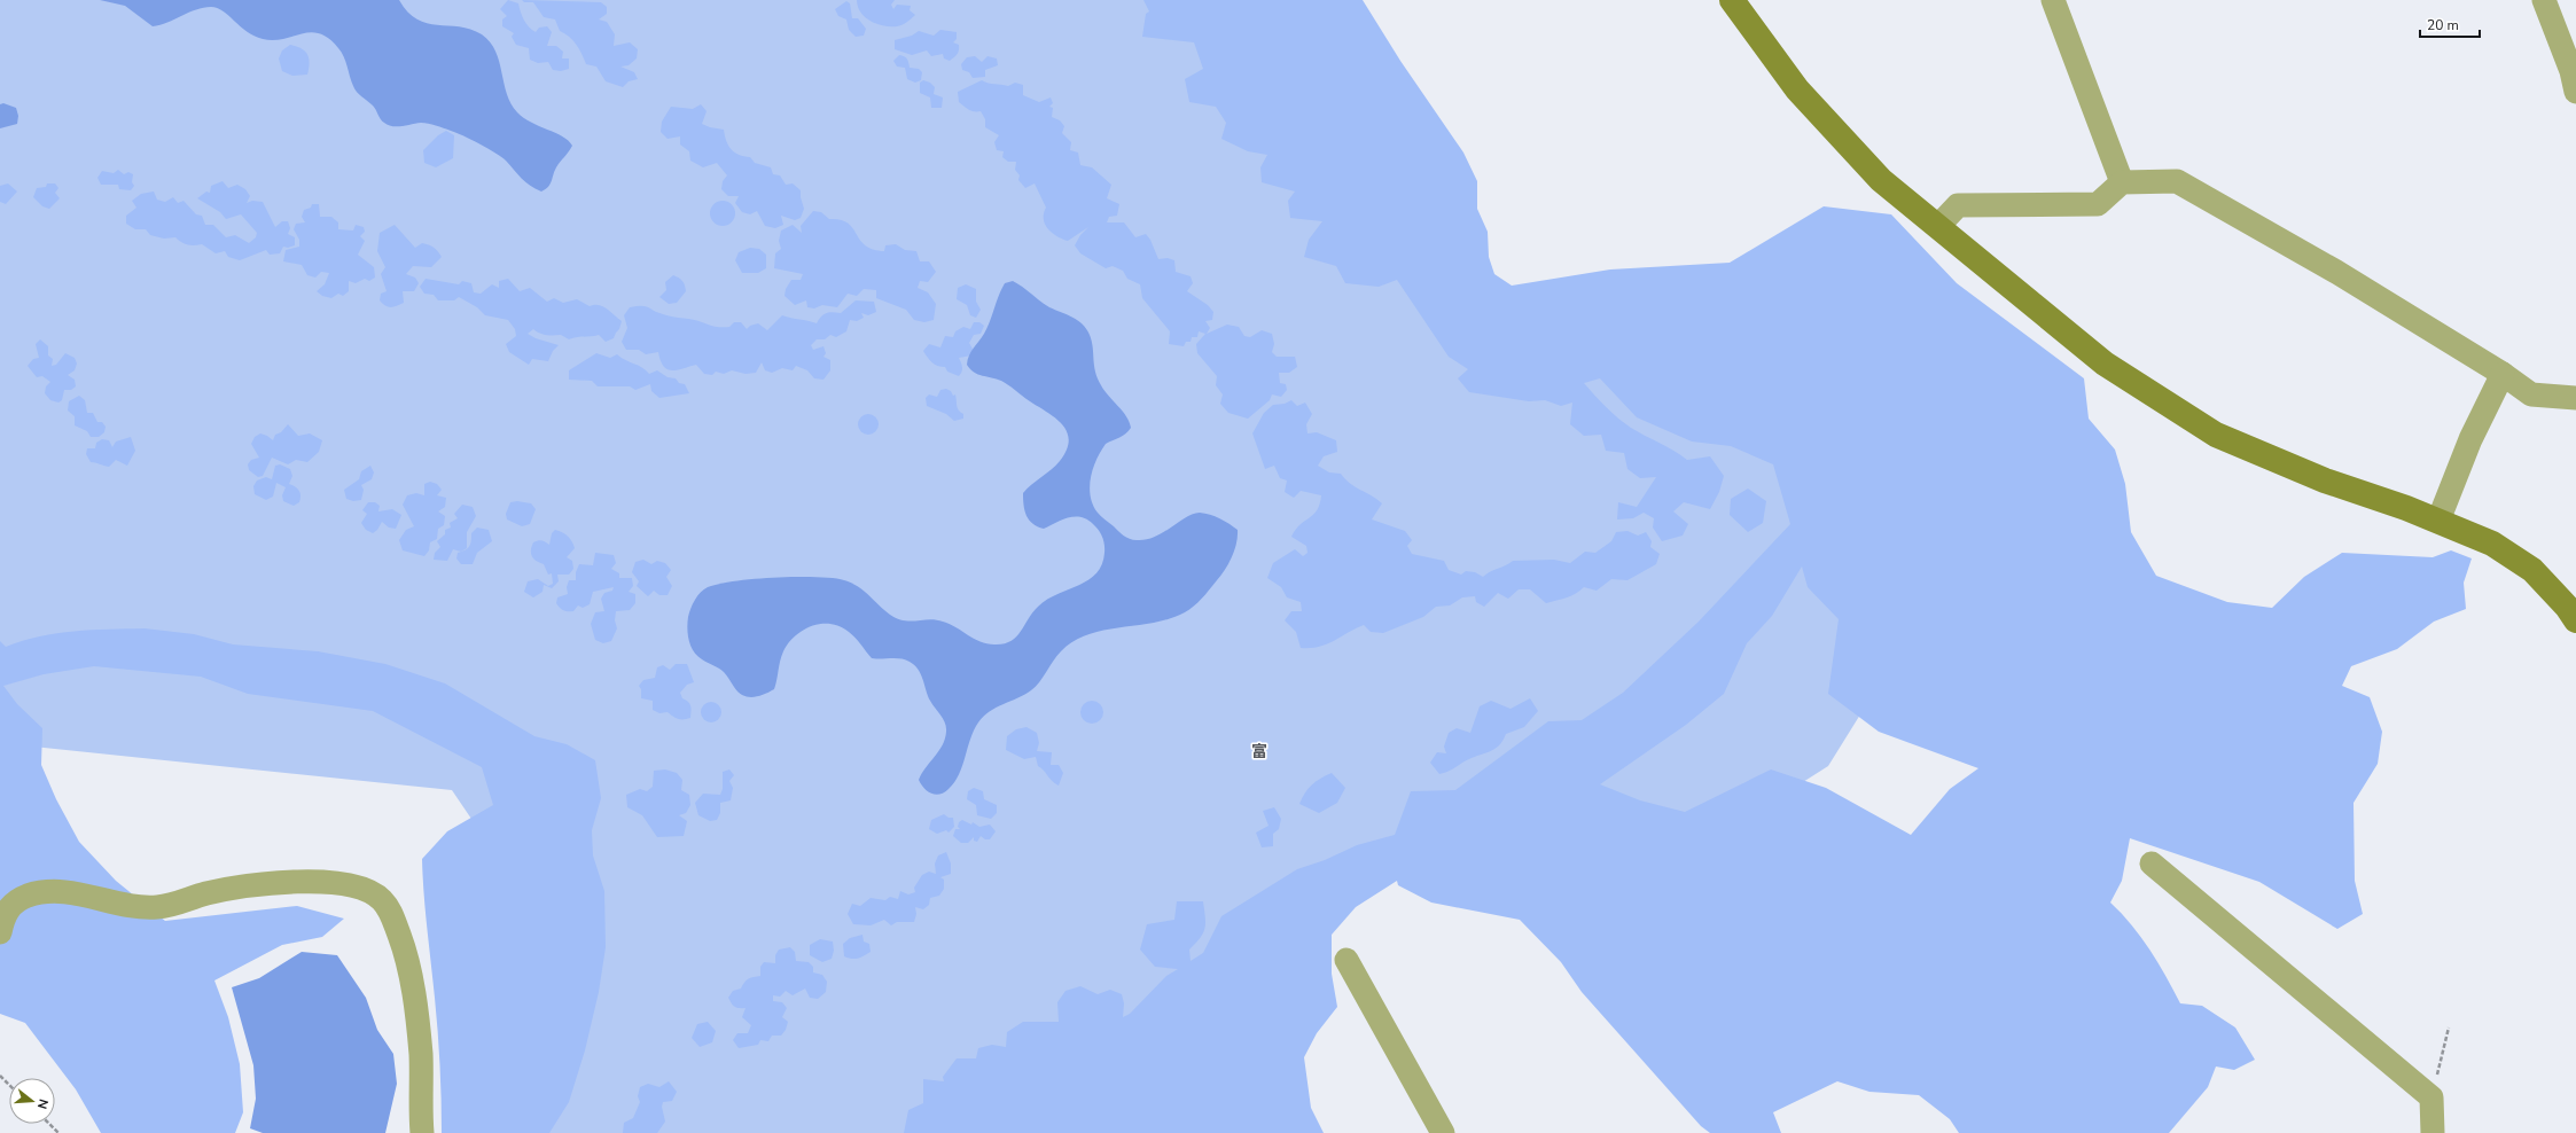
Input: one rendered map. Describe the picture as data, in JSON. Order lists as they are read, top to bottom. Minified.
{"districts":["富"],"scale_bar":"20 m","north":"right"}
